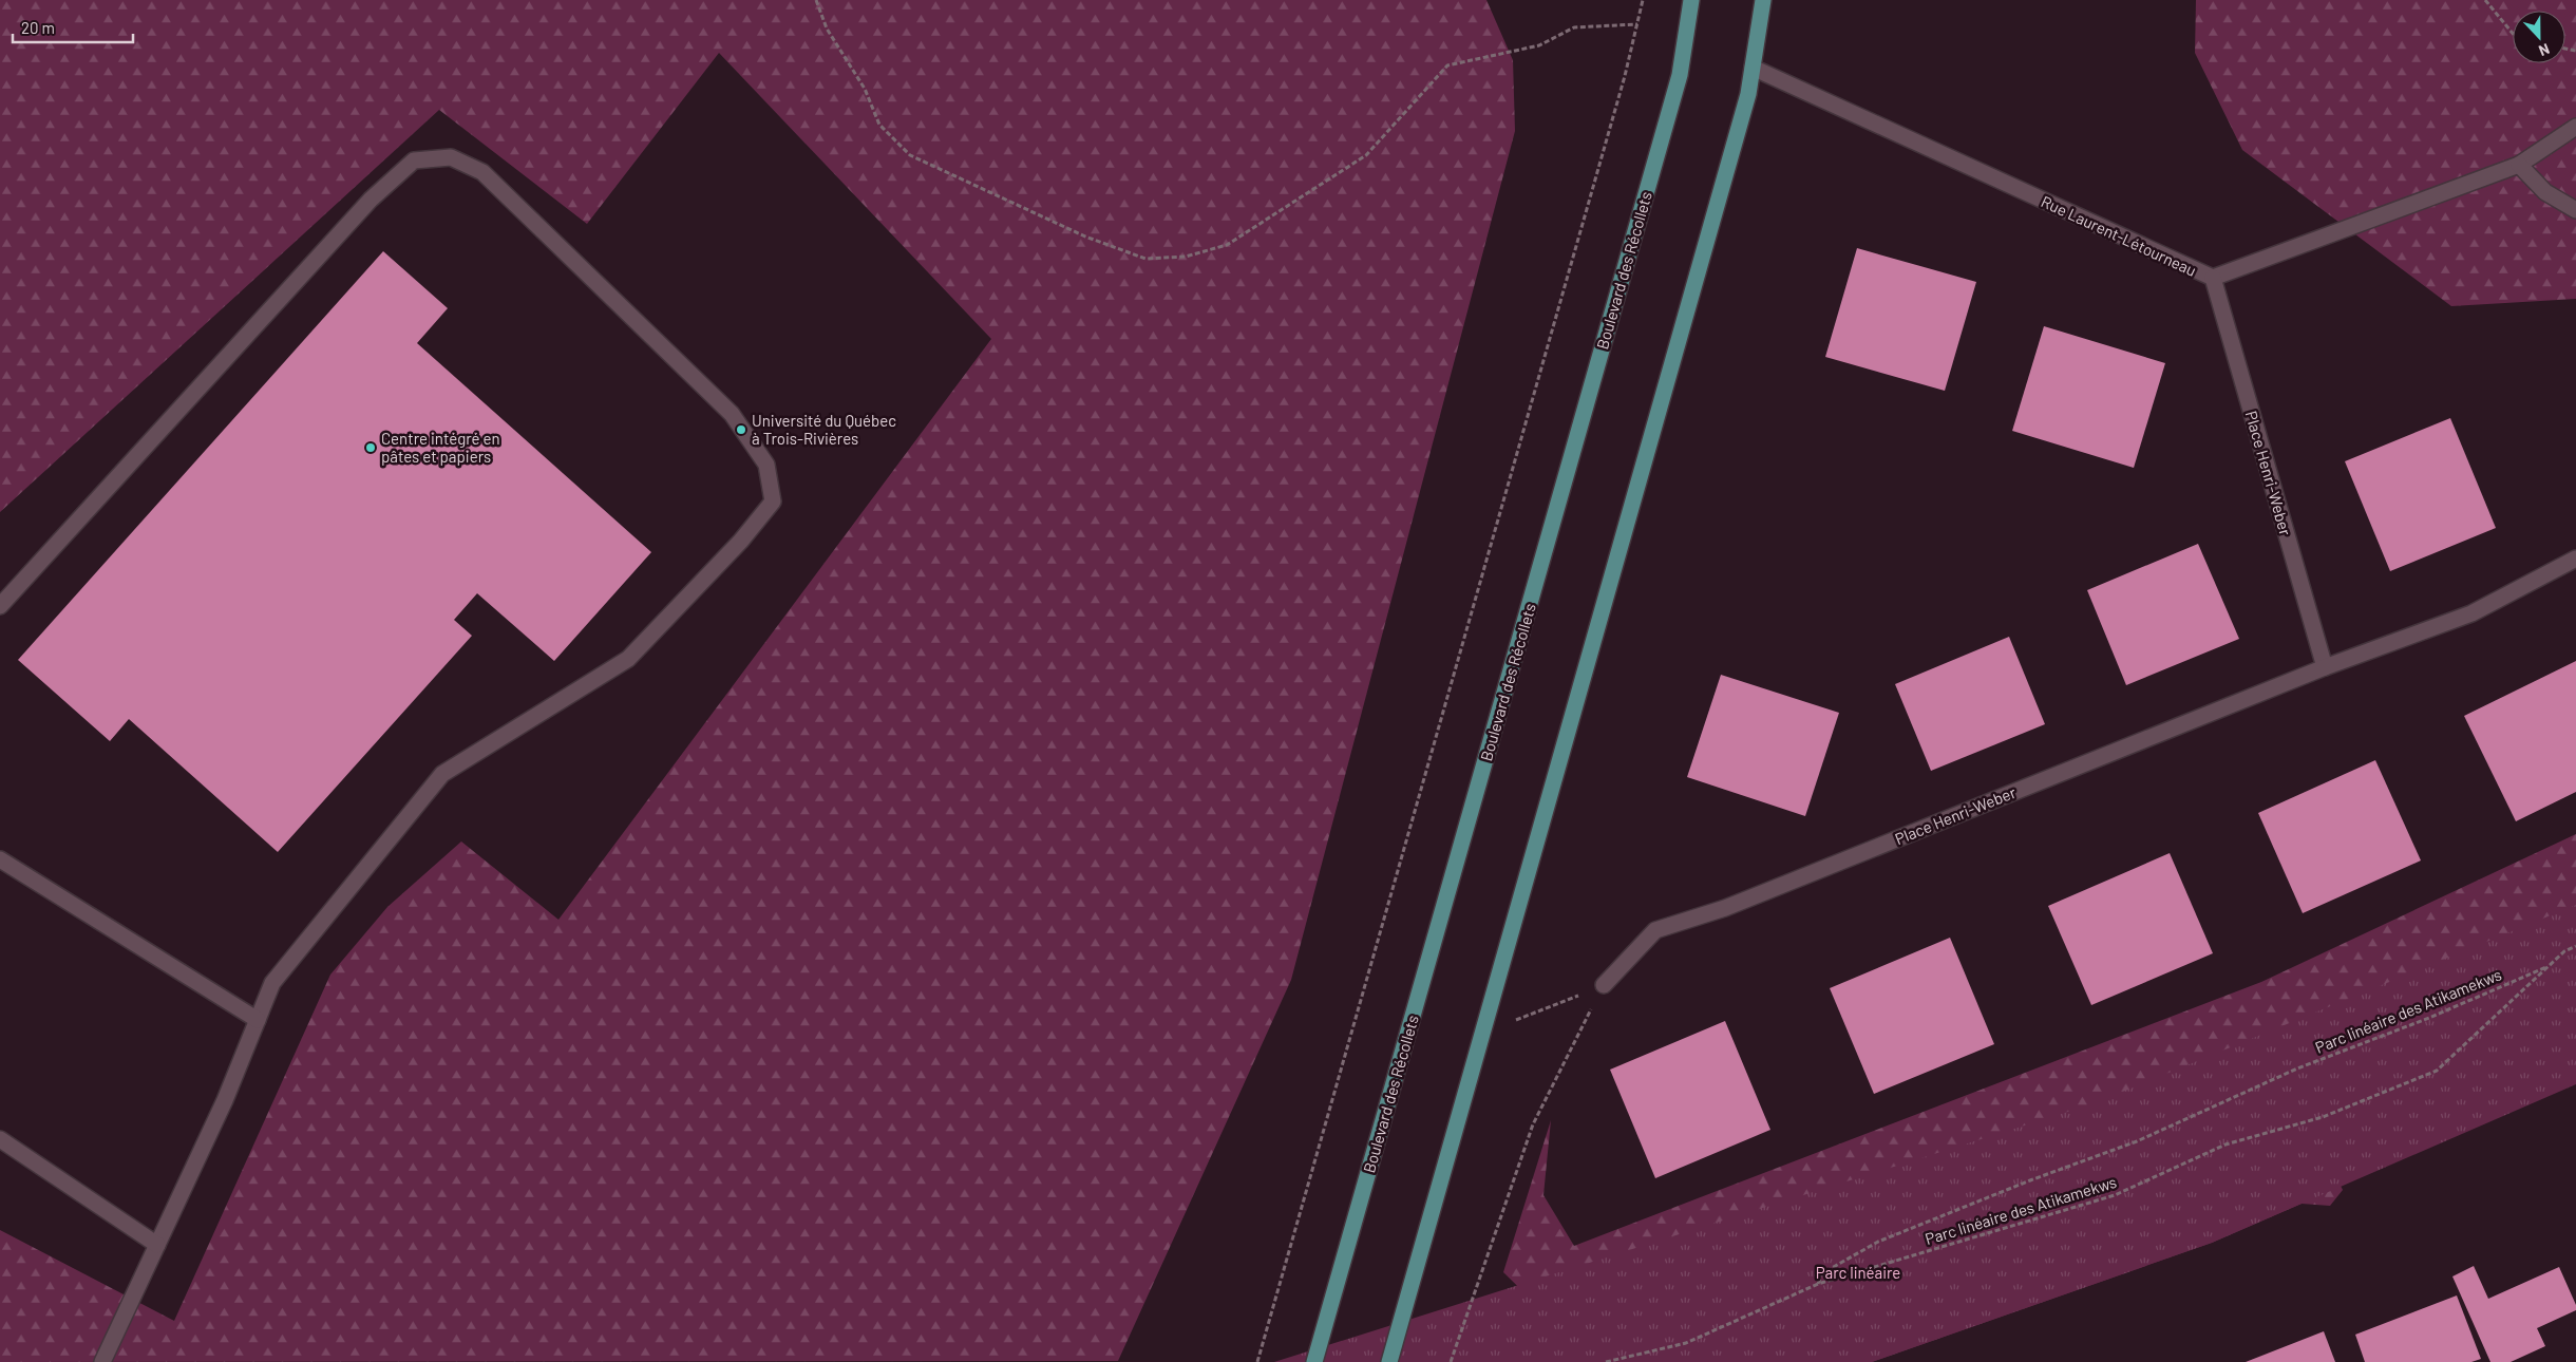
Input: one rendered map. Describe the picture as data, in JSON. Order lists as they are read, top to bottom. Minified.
{"streets":{"main road":["Boulevard des Récollets"],"street":["Rue Laurent-Létourneau","Place Henri-Weber"],"path":["Parc linéaire des Atikamekws"]},"crossings":[["Rue Laurent-Létourneau","Place Henri-Weber"]],"parks":["Parc linéaire"],"places":["Université du Québec à Trois-Rivières","Centre intégré en pâtes et papiers"],"scale_bar":"20 m","north":"bottom"}
